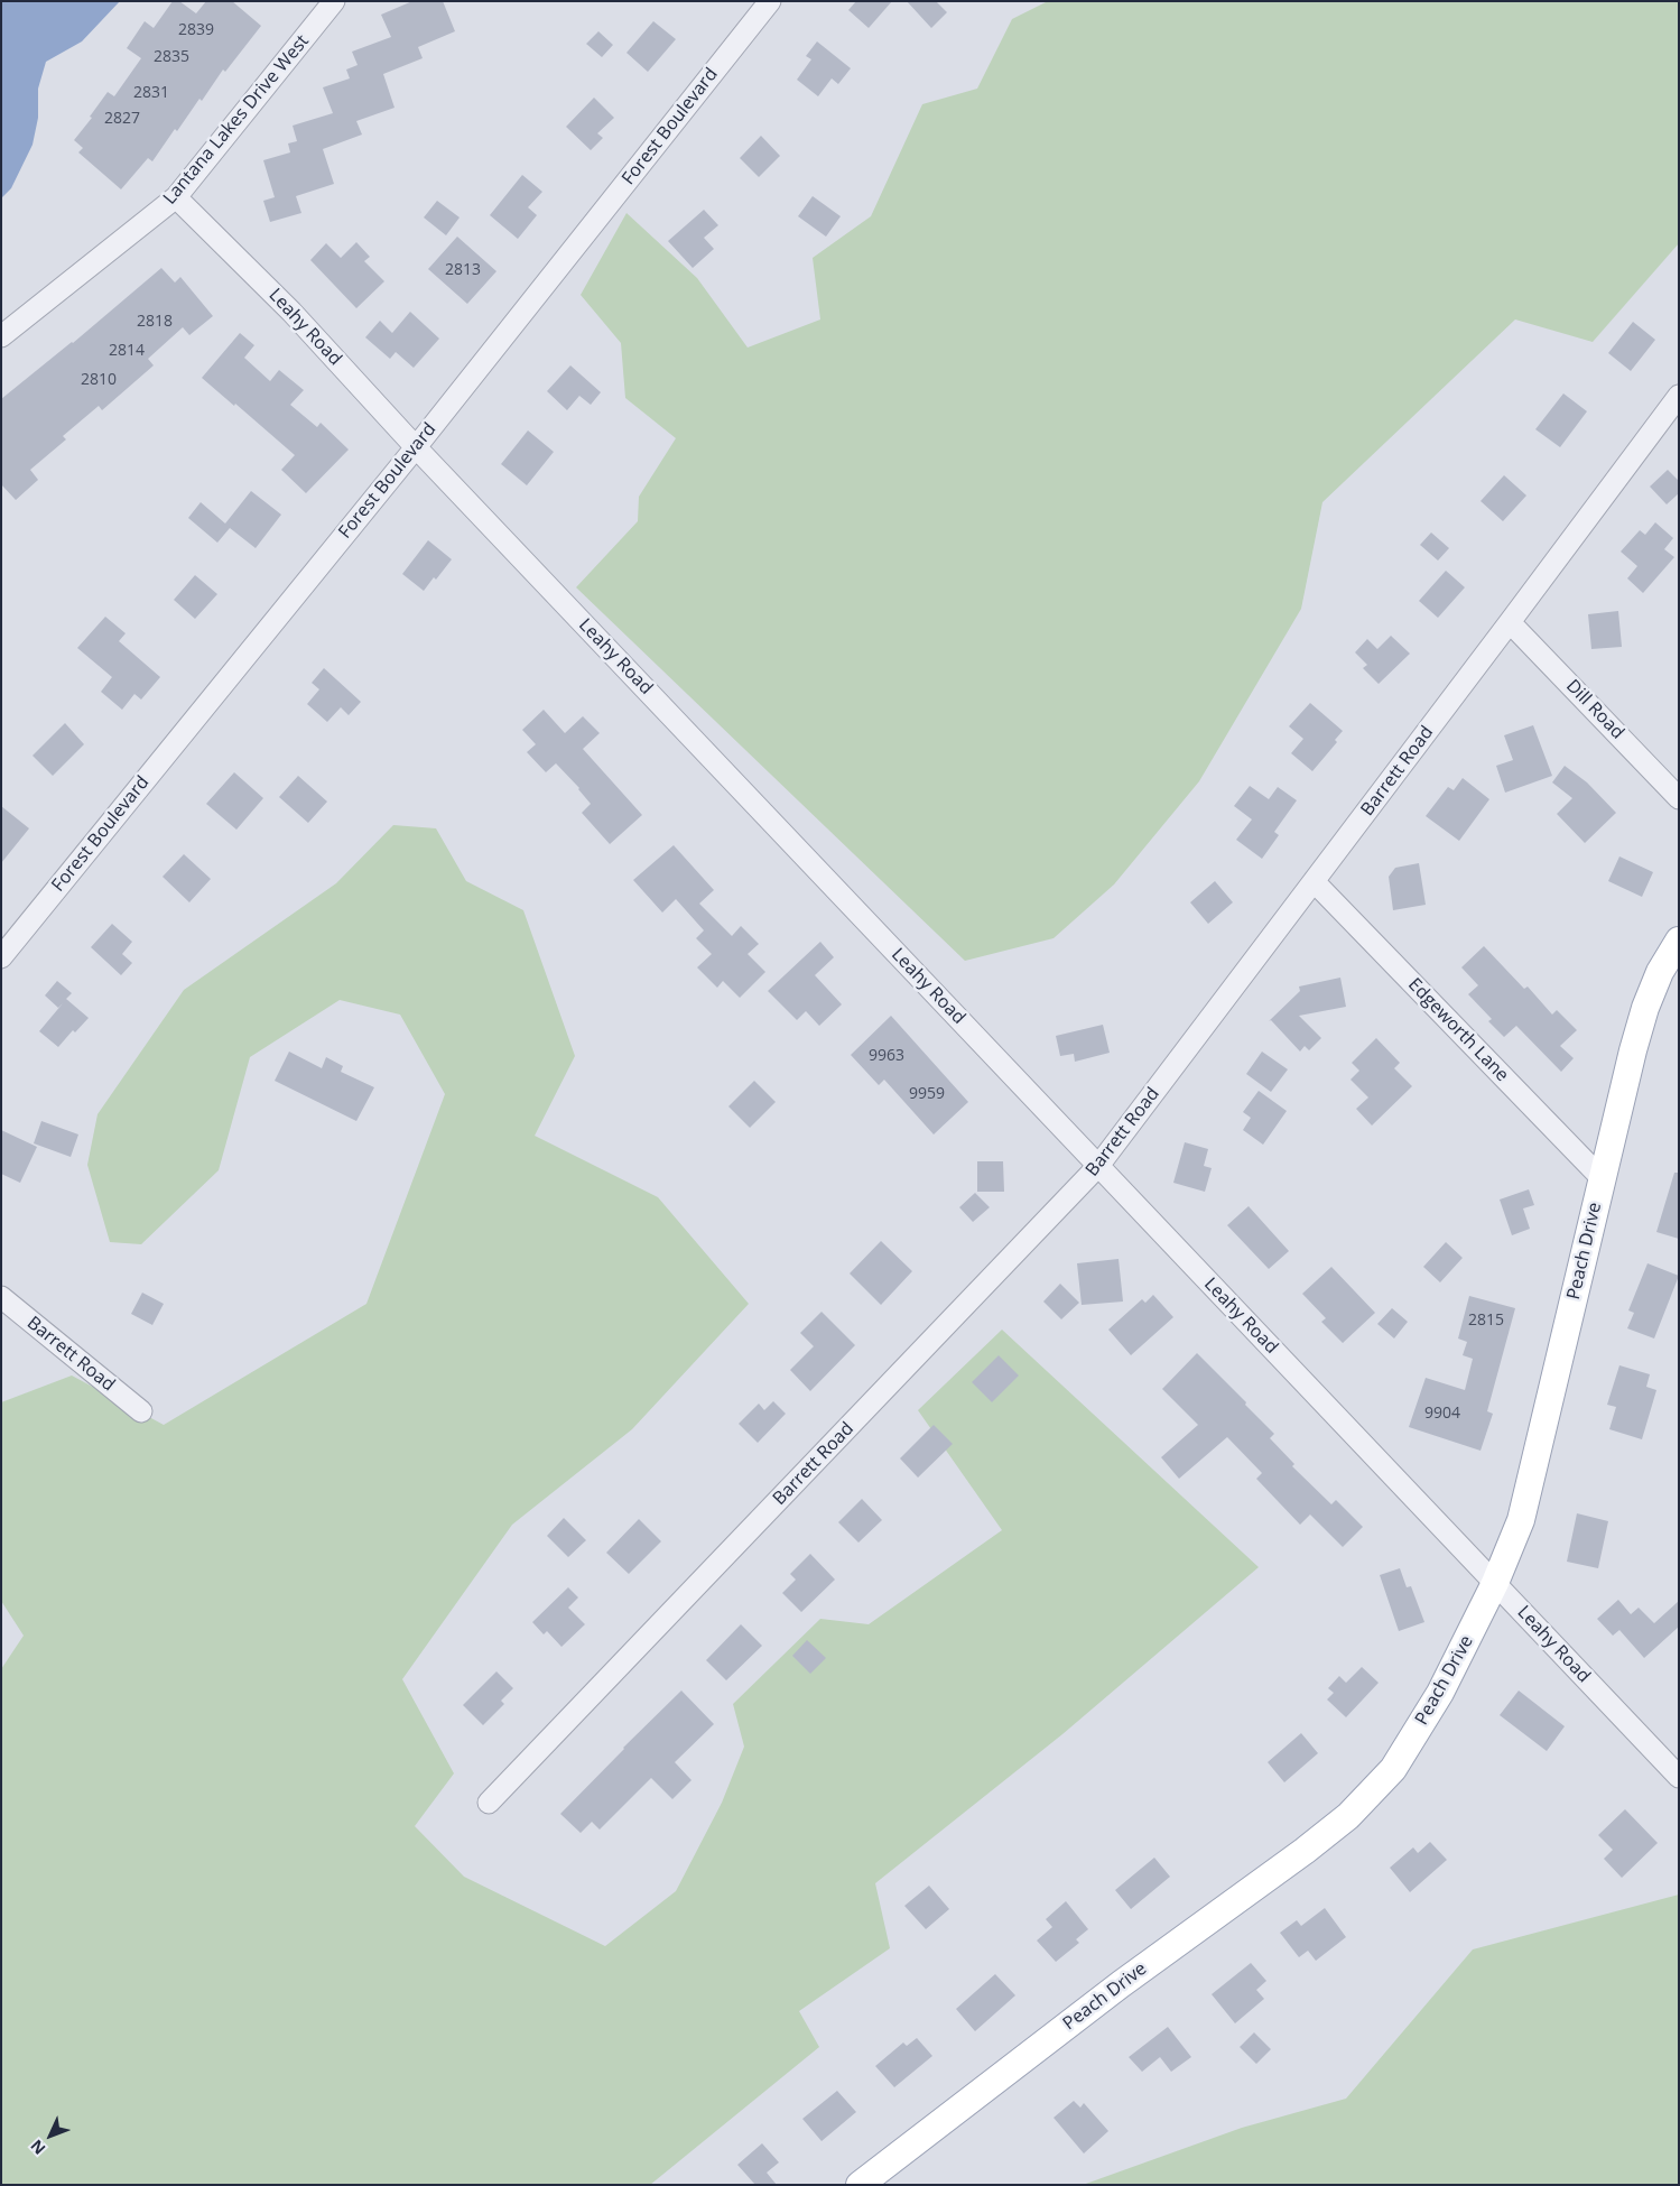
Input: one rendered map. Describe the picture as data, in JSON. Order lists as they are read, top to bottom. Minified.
{"streets":{"main road":["Peach Drive"],"street":["Lantana Lakes Drive West","Forest Boulevard","Leahy Road","Dill Road","Barrett Road","Edgeworth Lane"]},"crossings":[["Lantana Lakes Drive West","Leahy Road"],["Forest Boulevard","Leahy Road"],["Leahy Road","Barrett Road"],["Leahy Road","Peach Drive"],["Dill Road","Barrett Road"],["Barrett Road","Edgeworth Lane"],["Edgeworth Lane","Peach Drive"]],"house_numbers":["2839","2835","2831","2827","2813","2818","2814","2810","9963","9959","2815","9904"],"north":"bottom left"}
